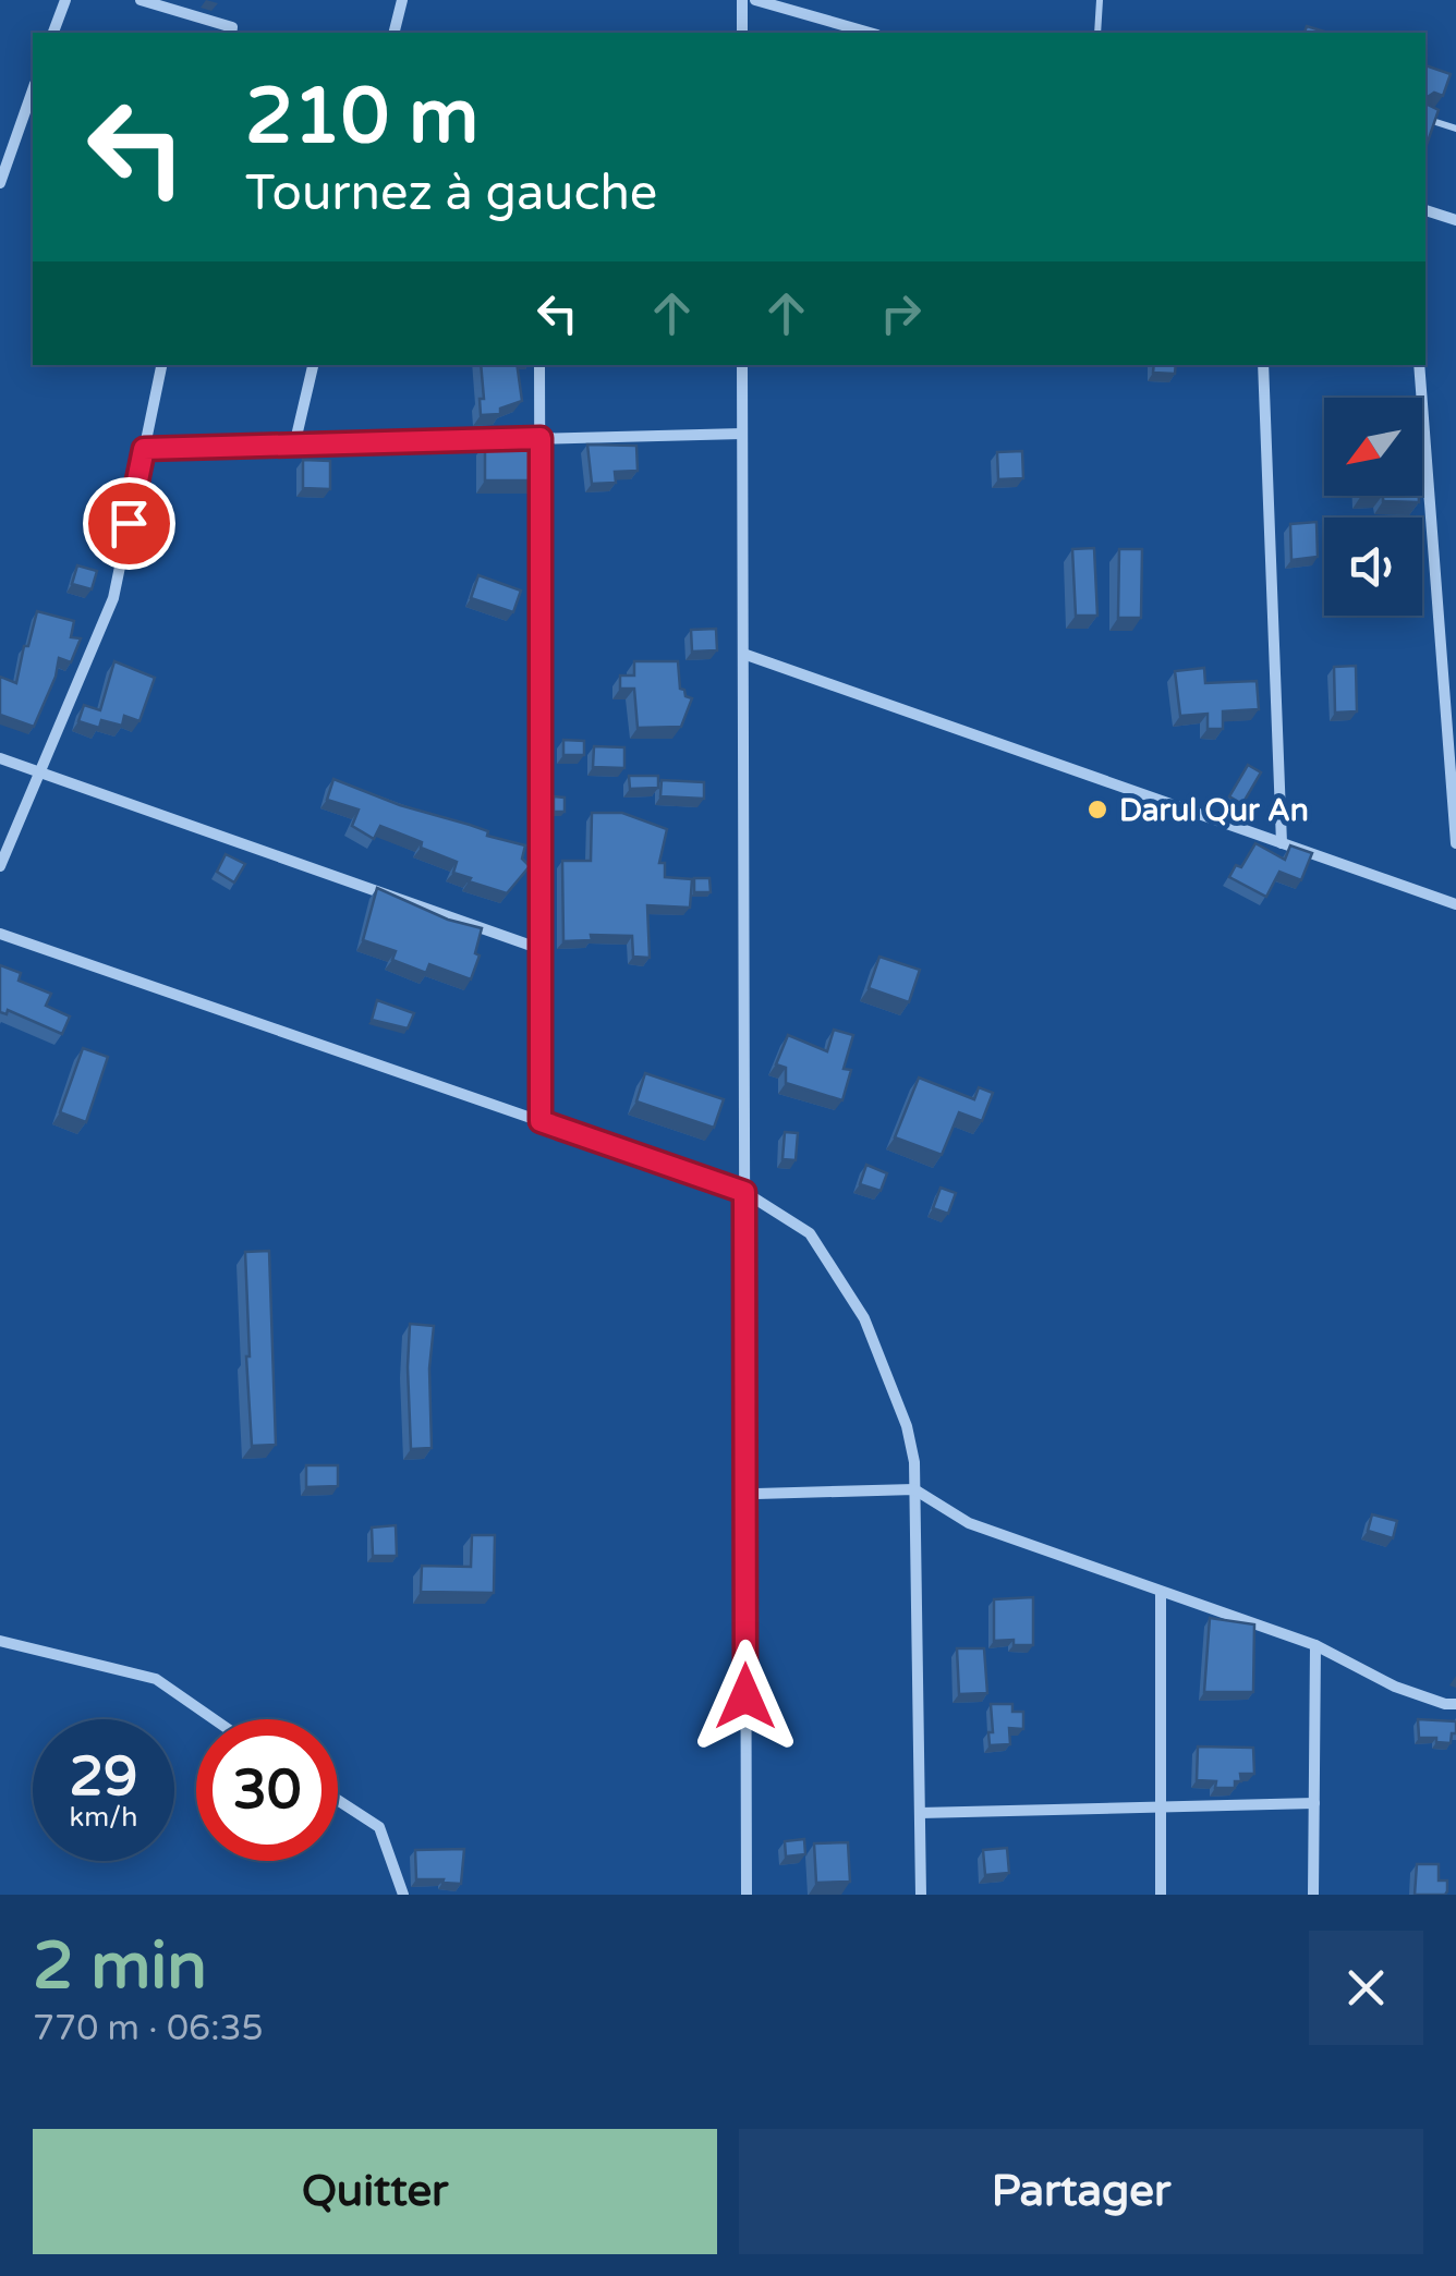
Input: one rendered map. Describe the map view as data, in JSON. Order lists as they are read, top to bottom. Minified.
{"places":["Darul Qur An"],"north":"bottom left","page":{"turn":["210 m","Tournez à gauche"],"speed":"29 km/h","limit":"30","heading":["2 min","770 m · 06:35"],"buttons":["Quitter","Partager"]}}
